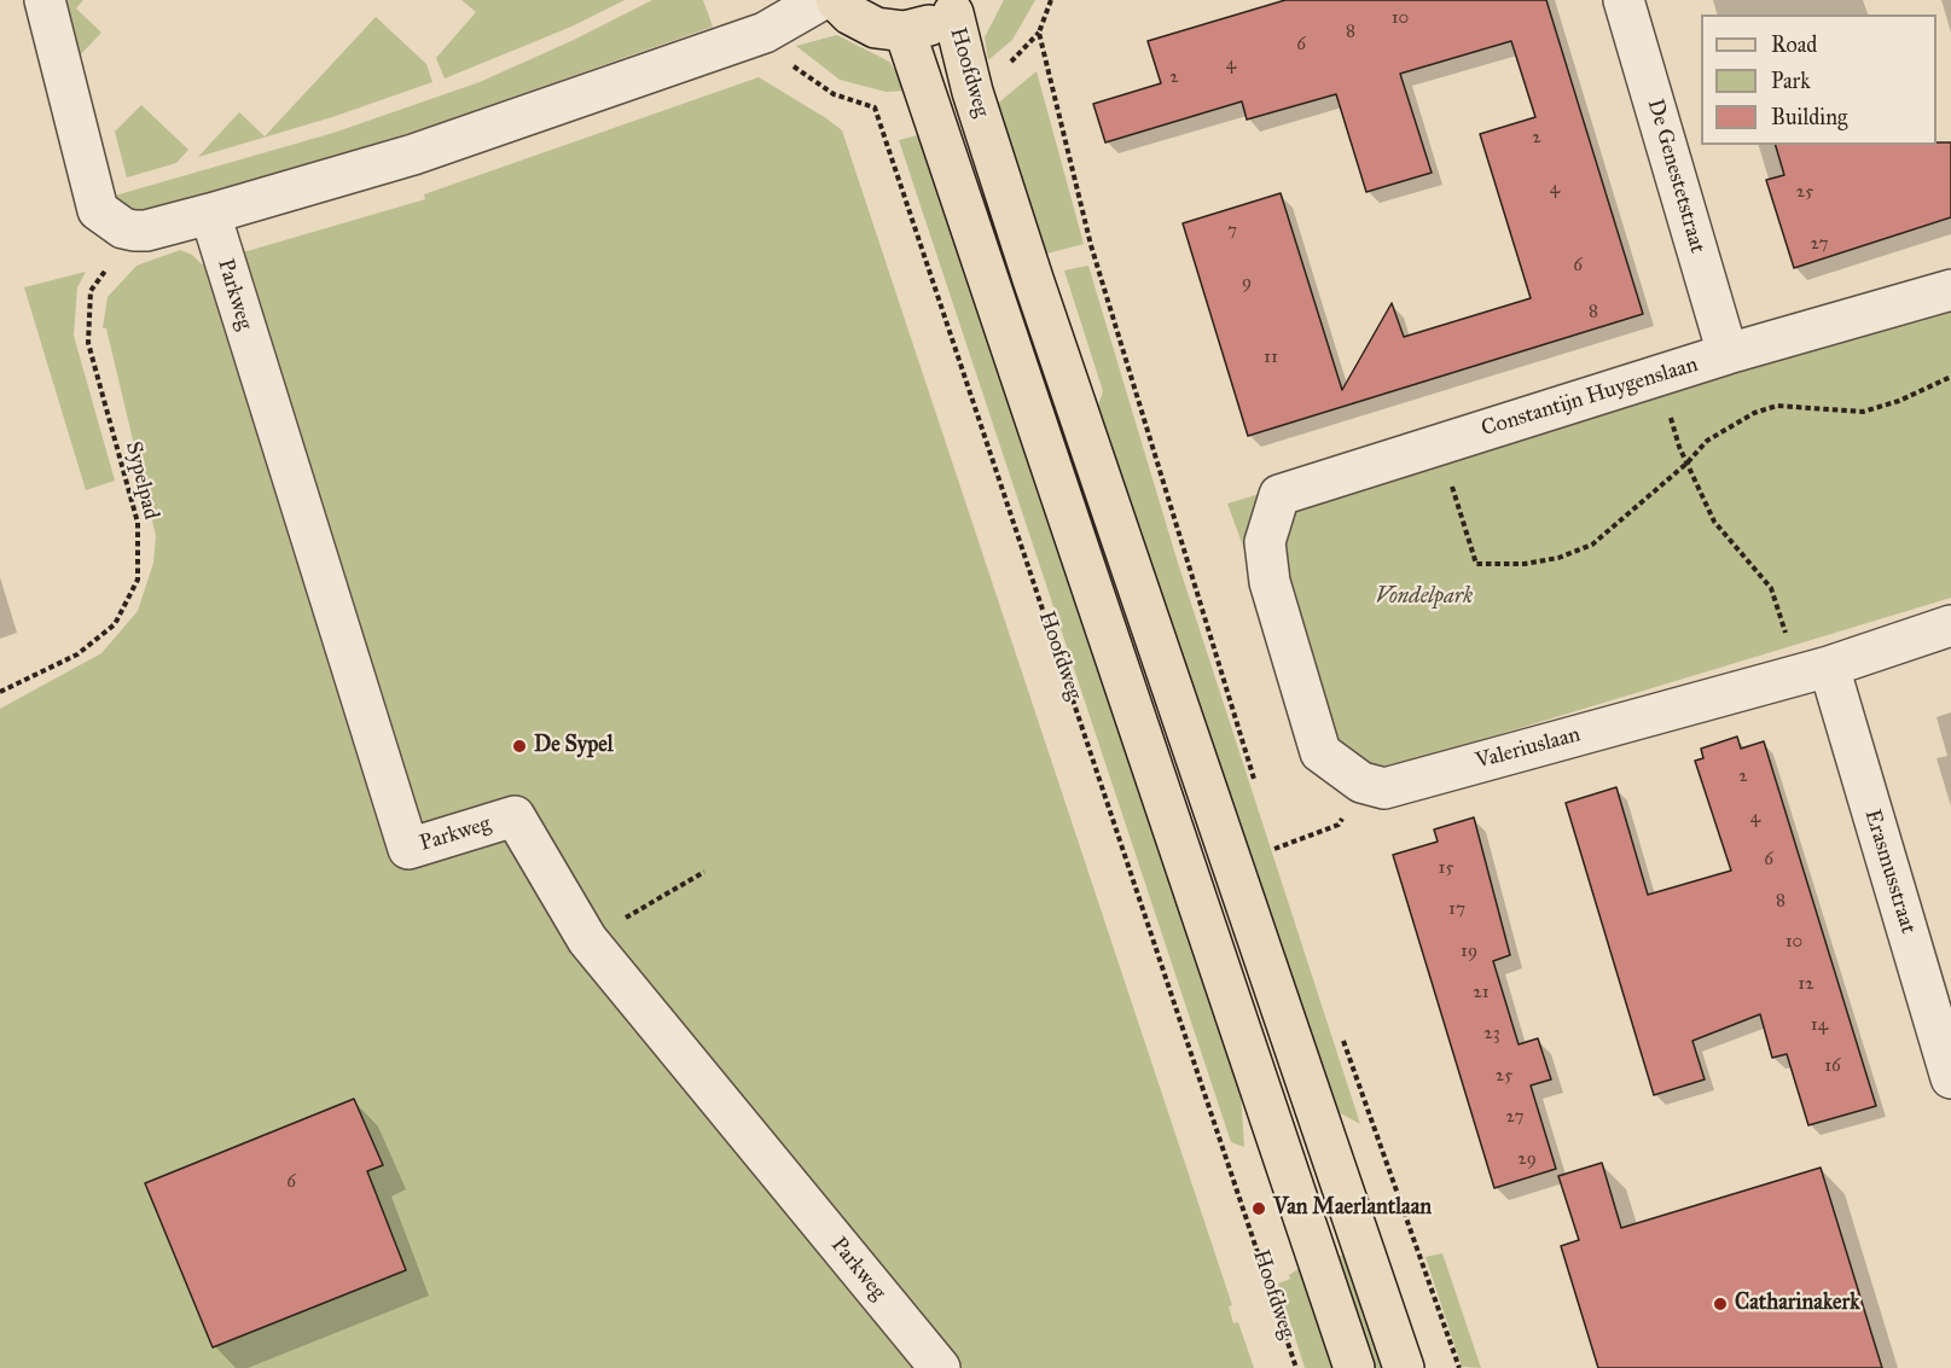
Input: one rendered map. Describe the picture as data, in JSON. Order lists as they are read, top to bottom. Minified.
{"streets":{"main road":["Hoofdweg"],"street":["De Genestetstraat","Parkweg","Constantijn Huygenslaan","Valeriuslaan","Erasmusstraat"],"path":["Sypelpad"]},"crossings":[["De Genestetstraat","Constantijn Huygenslaan"],["Constantijn Huygenslaan","Valeriuslaan"],["Valeriuslaan","Erasmusstraat"]],"parks":["Vondelpark"],"places":["De Sypel","Van Maerlantlaan","Catharinakerk"],"house_numbers":["10","8","6","4","2","2","4","25","7","27","6","9","8","11","2","4","6","15","8","17","10","19","12","21","14","23","16","25","27","29","6"],"legend":["Road","Park","Building"]}
